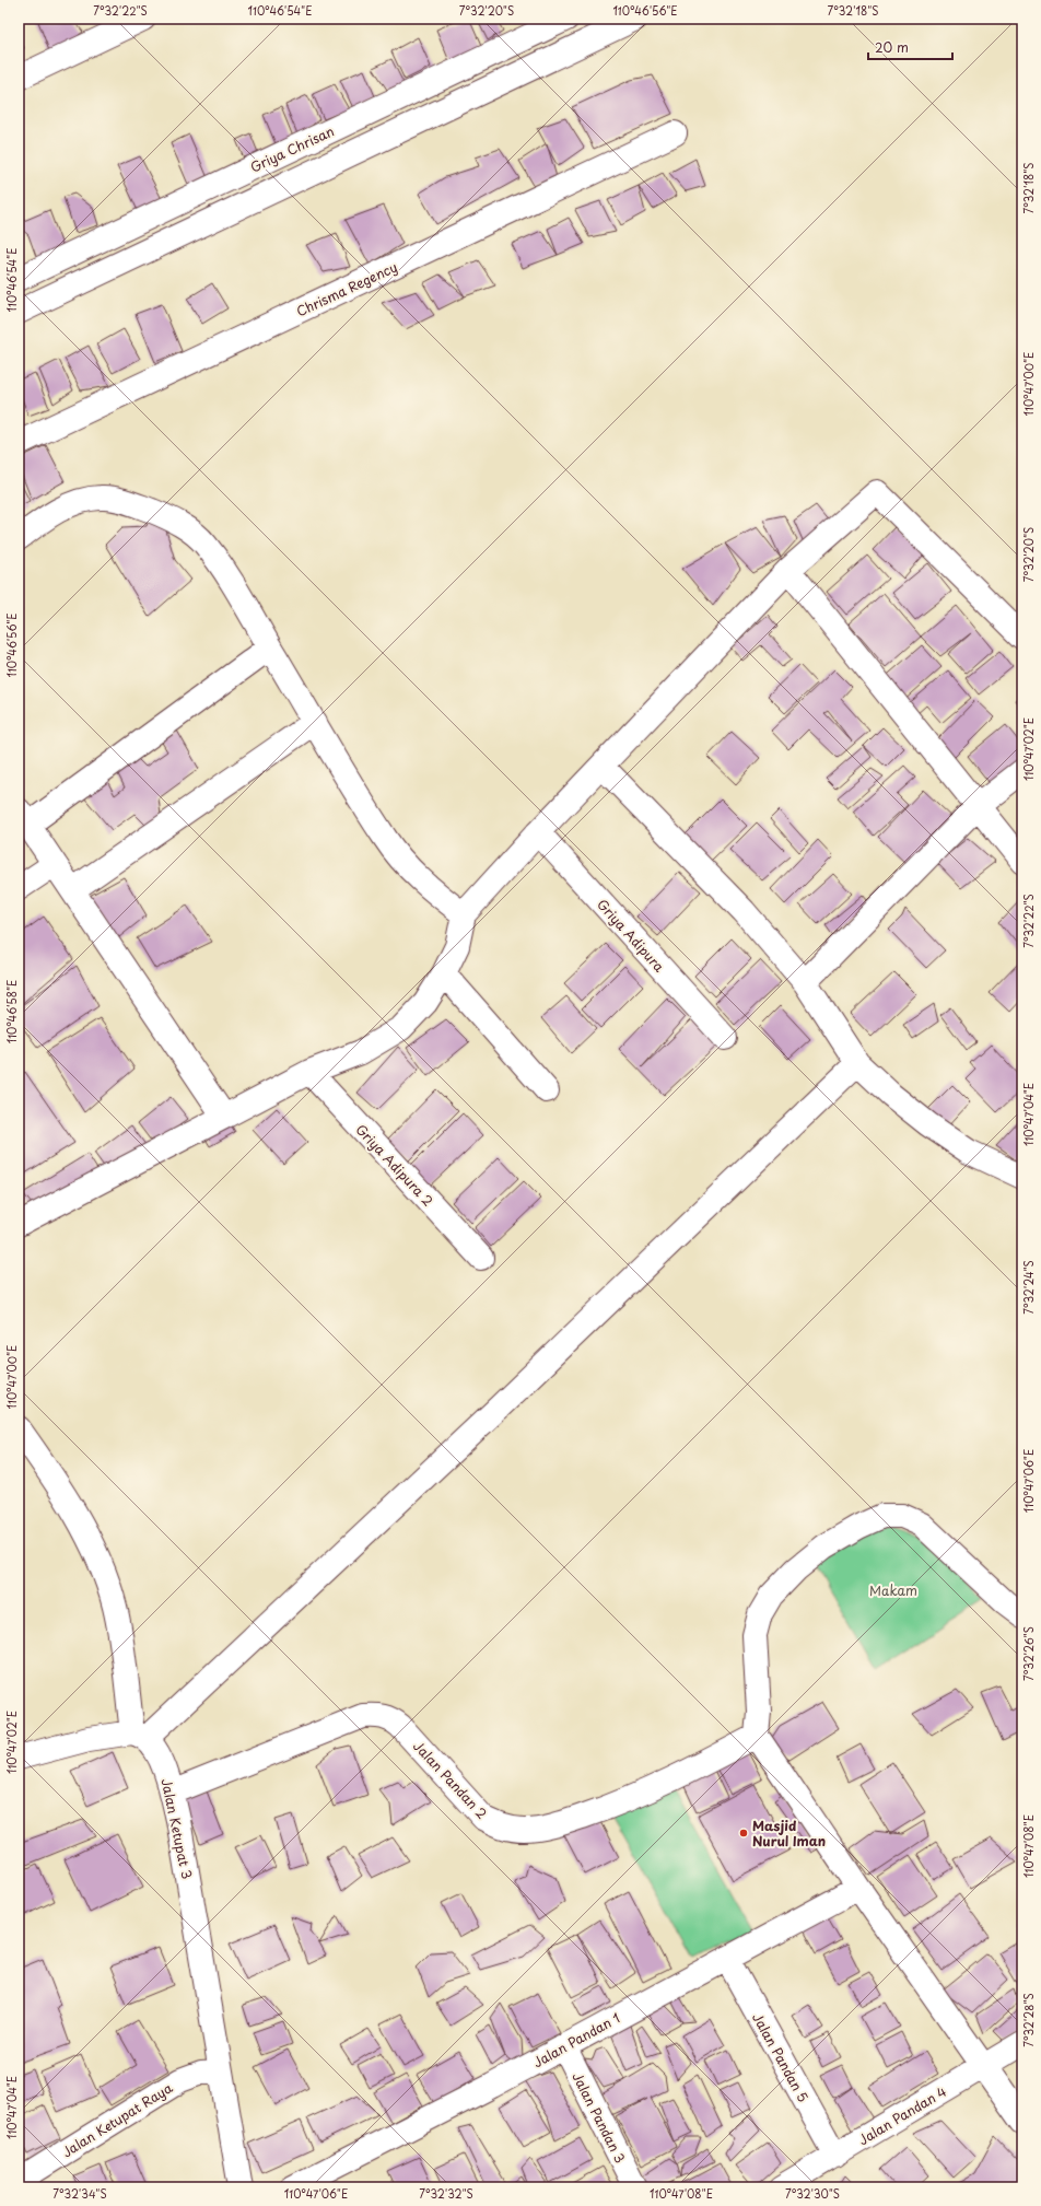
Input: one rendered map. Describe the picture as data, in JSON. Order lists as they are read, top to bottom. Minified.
{"streets":{"street":["Griya Chrisan","Chrisma Regency","Griya Adipura","Griya Adipura 2","Jalan Pandan 2","Jalan Ketupat 3","Jalan Pandan 1","Jalan Pandan 5","Jalan Pandan 4","Jalan Pandan 3","Jalan Ketupat Raya"]},"crossings":[["Jalan Pandan 2","Jalan Ketupat 3"],["Jalan Ketupat 3","Jalan Ketupat Raya"],["Jalan Pandan 1","Jalan Pandan 5"],["Jalan Pandan 1","Jalan Pandan 3"],["Jalan Pandan 5","Jalan Pandan 4"]],"parks":["Makam"],"places":["Masjid Nurul Iman"],"scale_bar":"20 m","coordinates":["7°32'22\"S","110°46'54\"E","7°32'20\"S","110°46'56\"E","7°32'18\"S","110°47'00\"E","110°47'02\"E","110°46'58\"E","110°47'04\"E","7°32'24\"S","110°47'06\"E","7°32'26\"S","110°47'08\"E","7°32'28\"S","7°32'34\"S","7°32'32\"S","7°32'30\"S"]}
